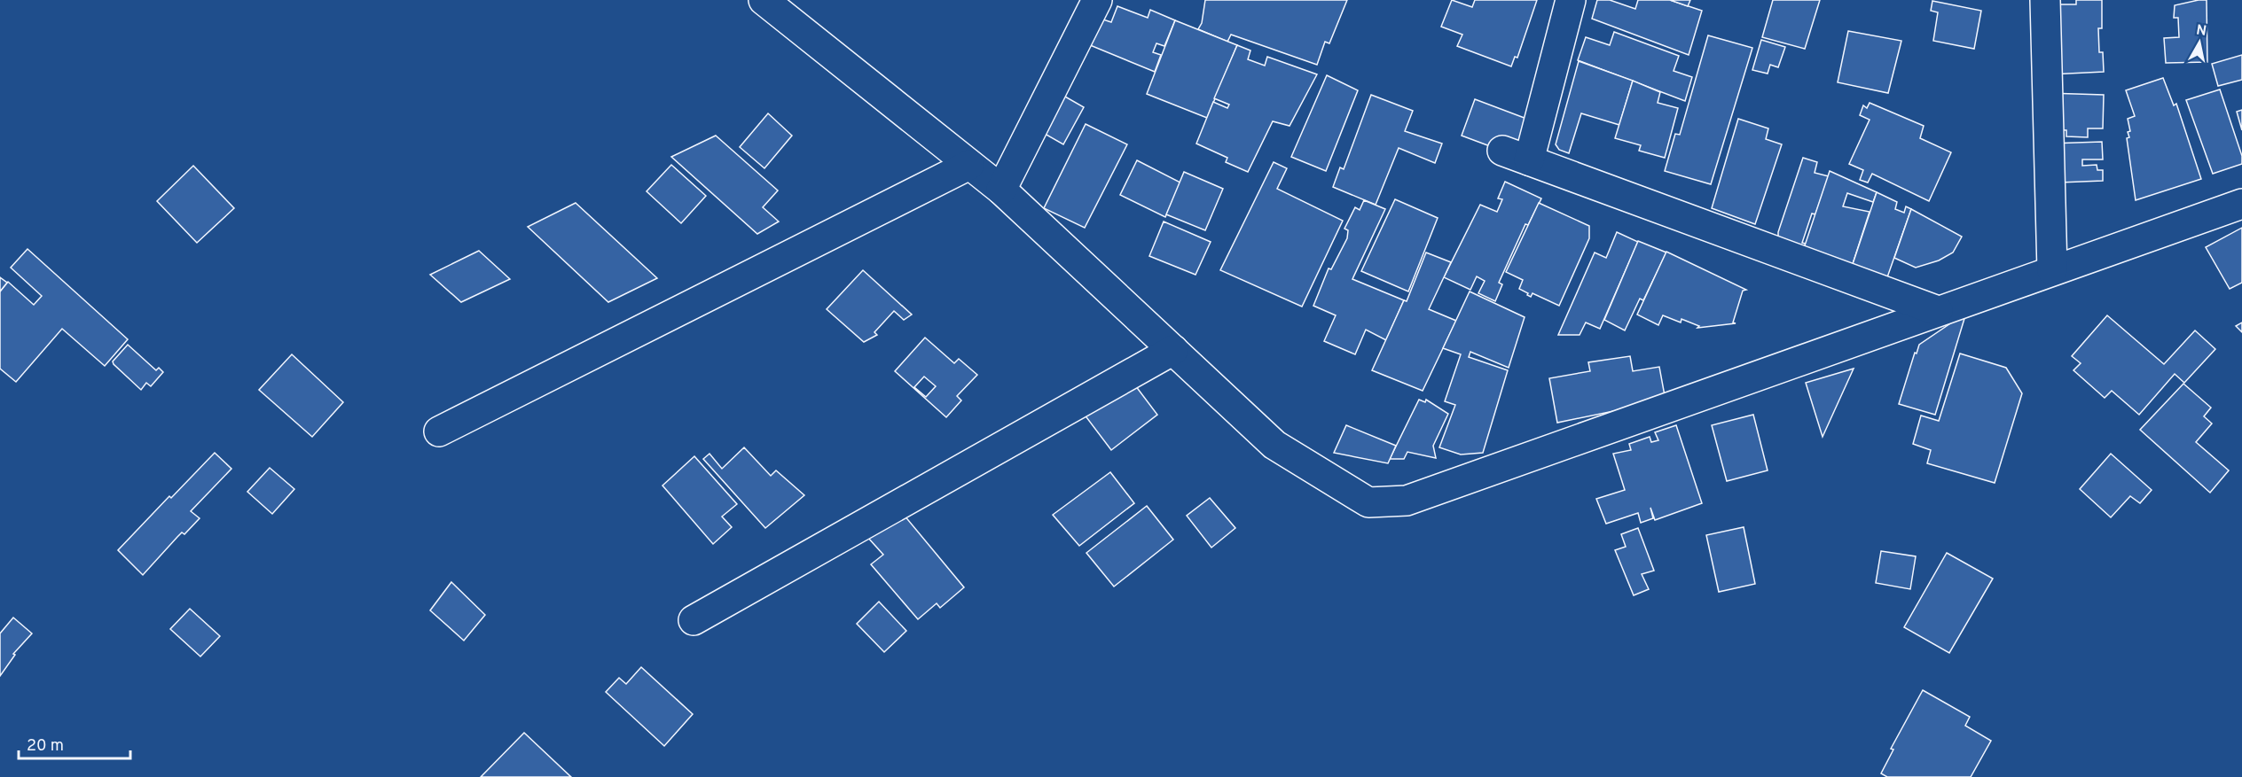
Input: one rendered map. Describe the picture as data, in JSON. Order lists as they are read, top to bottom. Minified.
{"scale_bar":"20 m","north":"top"}
